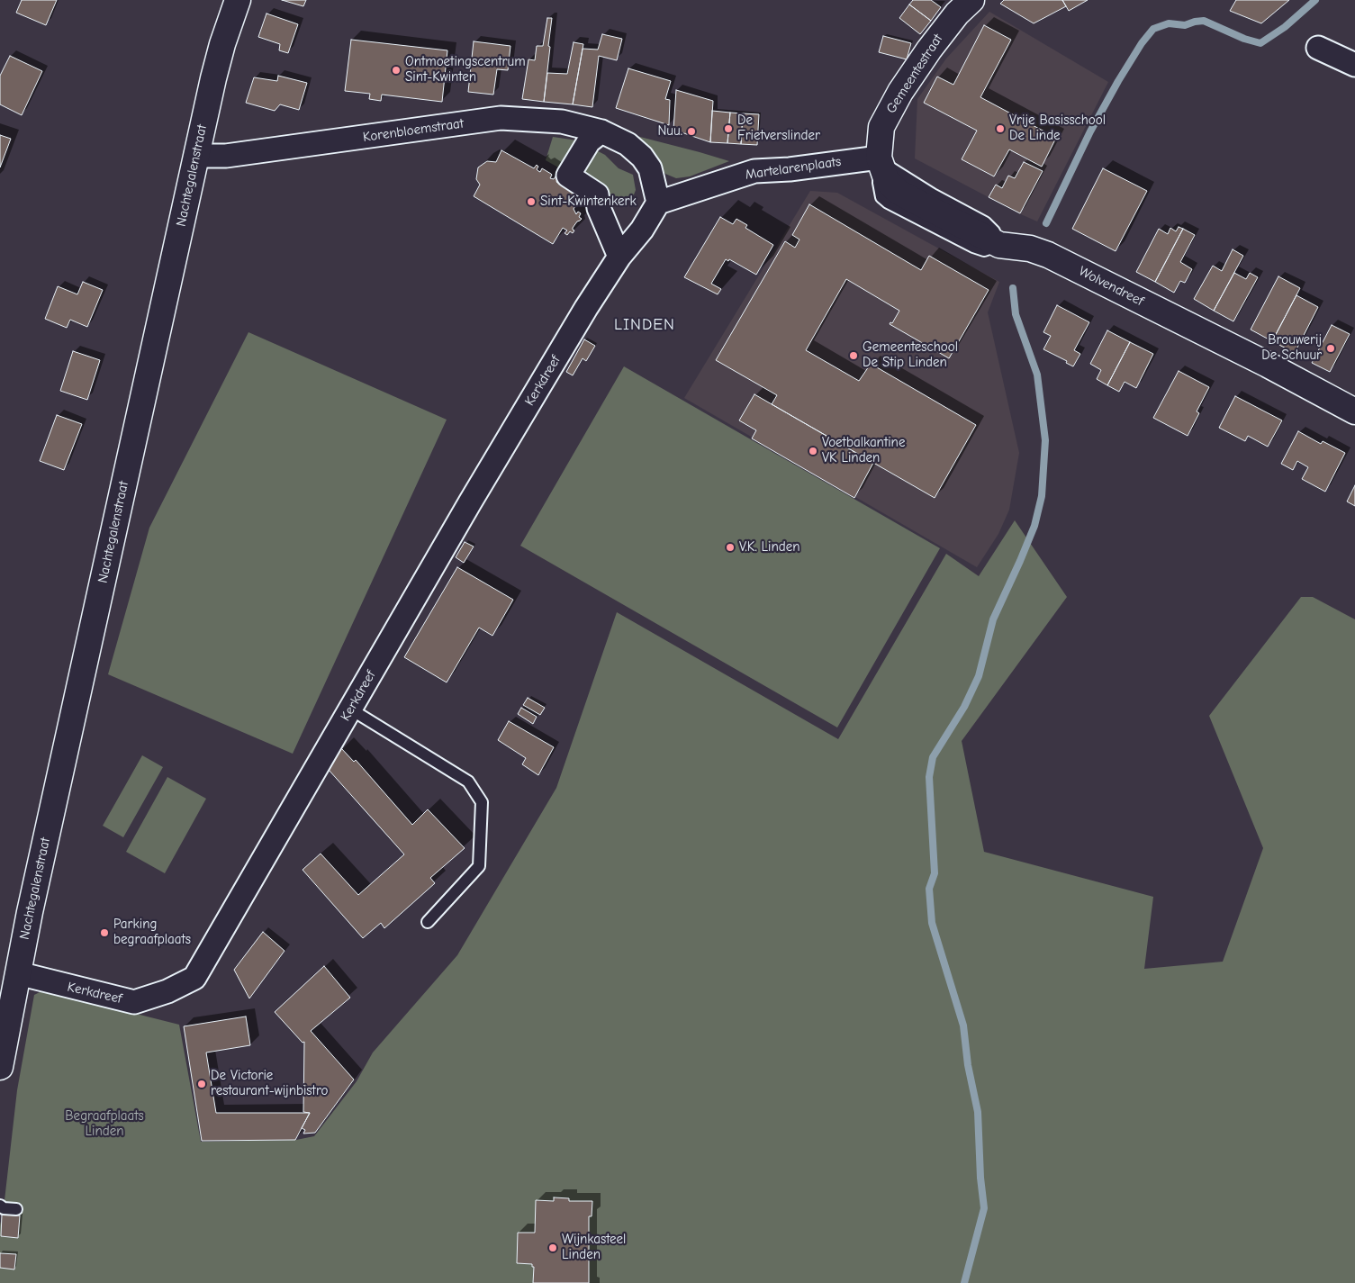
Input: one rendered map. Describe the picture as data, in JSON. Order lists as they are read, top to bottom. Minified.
{"streets":{"street":["Gemeentestraat","Korenbloemstraat","Martelarenplaats","Nachtegalenstraat","Wolvendreef","Kerkdreef"]},"crossings":[["Gemeentestraat","Martelarenplaats"],["Gemeentestraat","Wolvendreef"],["Korenbloemstraat","Martelarenplaats"],["Korenbloemstraat","Nachtegalenstraat"],["Martelarenplaats","Wolvendreef"],["Nachtegalenstraat","Kerkdreef"]],"districts":["LINDEN"],"parks":["Begraafplaats Linden"],"places":["Ontmoetingscentrum Sint-Kwinten","De Frietverslinder","Vrije Basisschool De Linde","Nuu.","Sint-Kwintenkerk","Brouwerij De Schuur","Gemeenteschool De Stip Linden","Voetbalkantine VK Linden","V.K. Linden","Parking begraafplaats","De Victorie restaurant-wijnbistro","Wijnkasteel Linden"]}
